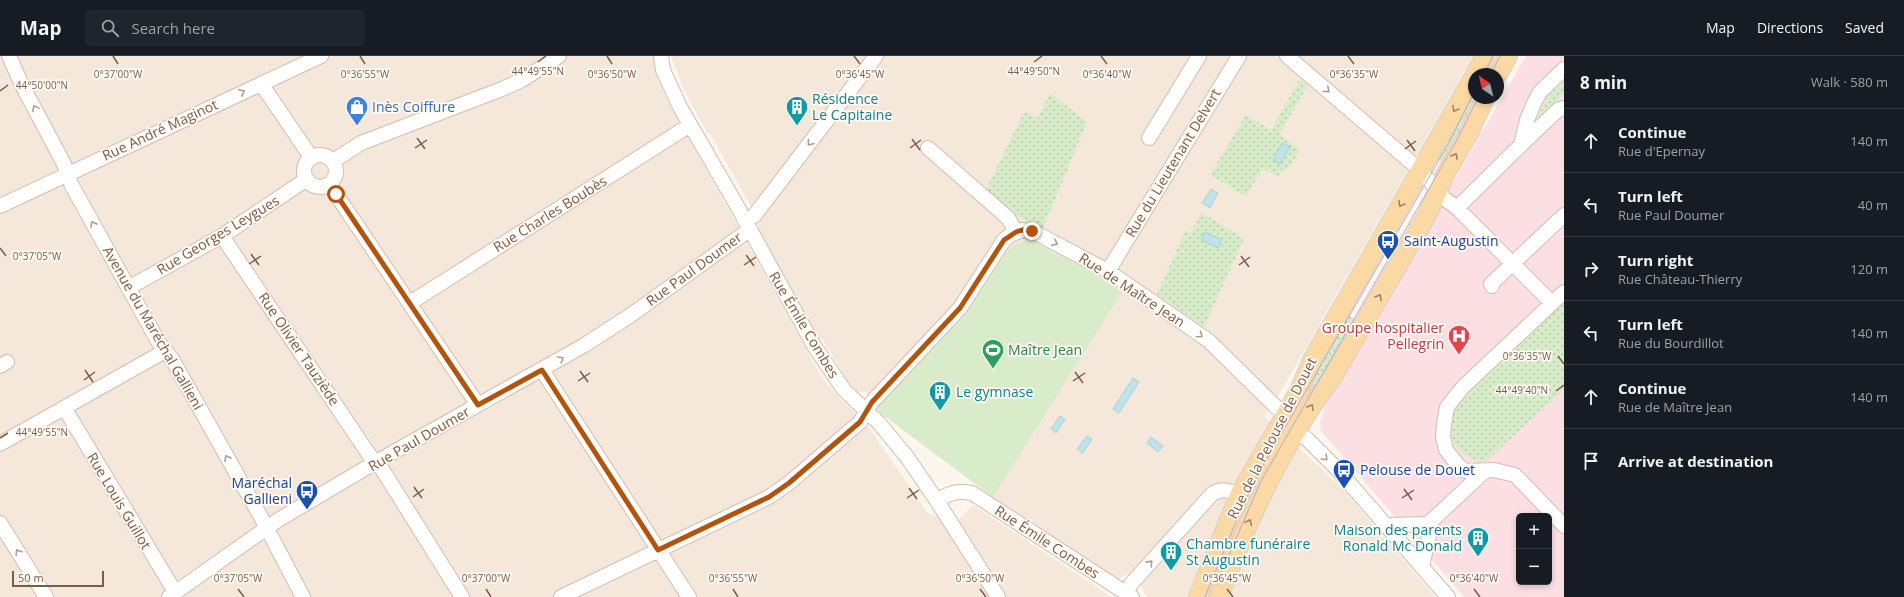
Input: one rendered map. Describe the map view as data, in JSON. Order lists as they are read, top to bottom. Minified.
{"streets":{"main road":["Rue de la Pelouse de Douet"],"street":["Rue André Maginot","Rue du Lieutenant Delvert","Rue Charles Boubès","Rue Georges Leygues","Rue Paul Doumer","Rue de Maître Jean","Rue Émile Combes","Avenue du Maréchal Gallieni","Rue Olivier Tauziède","Rue Louis Guillot"]},"crossings":[["Rue André Maginot","Avenue du Maréchal Gallieni"],["Rue du Lieutenant Delvert","Rue de Maître Jean"],["Rue Charles Boubès","Rue Émile Combes"],["Rue Georges Leygues","Avenue du Maréchal Gallieni"],["Rue Georges Leygues","Rue Olivier Tauziède"],["Rue Paul Doumer","Rue Émile Combes"],["Rue Paul Doumer","Avenue du Maréchal Gallieni"],["Rue Paul Doumer","Rue Olivier Tauziède"],["Rue Paul Doumer","Rue Louis Guillot"],["Rue de Maître Jean","Rue de la Pelouse de Douet"]],"one_way":["Rue André Maginot","Rue de Maître Jean","Avenue du Maréchal Gallieni"],"places":{"shop":["Inès Coiffure"],"building":["Résidence Le Capitaine","Le gymnase","Maison des parents Ronald Mc Donald","Chambre funéraire St Augustin"],"bus stop":["Saint-Augustin","Pelouse de Douet","Maréchal Gallieni"],"hospital":["Groupe hospitalier Pellegrin"],"sports":["Maître Jean"]},"scale_bar":"50 m","north":"top left","page":{"header":"Map","search":"Search here","nav":["Map","Directions","Saved"],"heading":["8 min","Walk · 580 m"],"list":[["Continue","Rue d'Epernay","140 m"],["Turn left","Rue Paul Doumer","40 m"],["Turn right","Rue Château-Thierry","120 m"],["Turn left","Rue du Bourdillot","140 m"],["Continue","Rue de Maître Jean","140 m"],"Arrive at destination"],"map_buttons":["+","−"],"scale":"50 m"},"coordinates":["44°49'50\"N","44°49'55\"N","0°37'00\"W","0°36'55\"W","0°36'50\"W","0°36'45\"W","0°36'40\"W","0°36'35\"W","44°50'00\"N","0°37'05\"W","44°49'40\"N"]}
